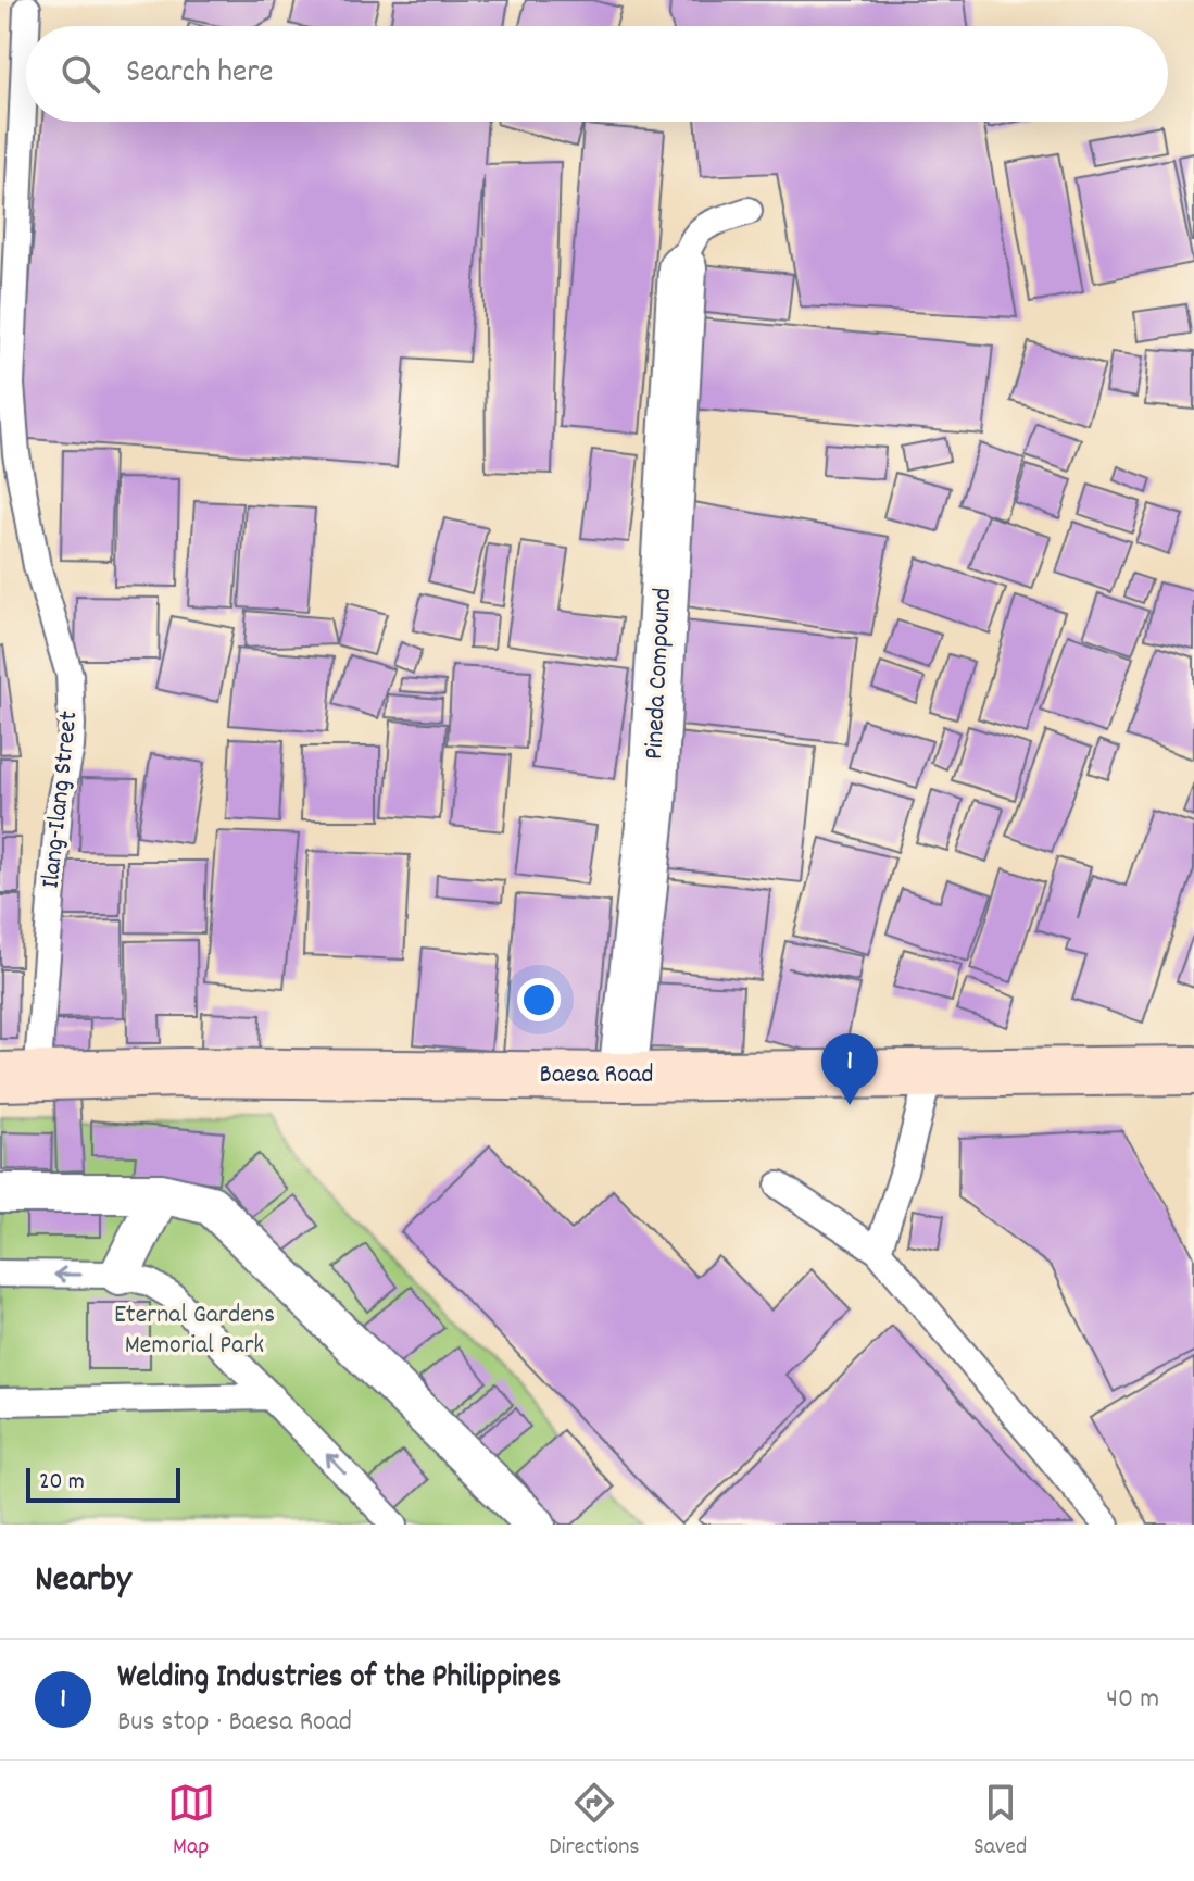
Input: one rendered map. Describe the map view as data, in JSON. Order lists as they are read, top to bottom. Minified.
{"streets":{"main road":["Baesa Road"],"street":["Pineda Compound"],"lane":["Ilang-Ilang Street"]},"crossings":[["Pineda Compound","Baesa Road"],["Ilang-Ilang Street","Baesa Road"]],"parks":["Eternal Gardens Memorial Park"],"scale_bar":"20 m","page":{"search":"Search here","pins":"1","scale":"20 m","heading":"Nearby","list":[{"mark":"1","name":"Welding Industries of the Philippines","note":"Bus stop · Baesa Road","value":"40 m"}],"nav":["Map","Directions","Saved"]}}
